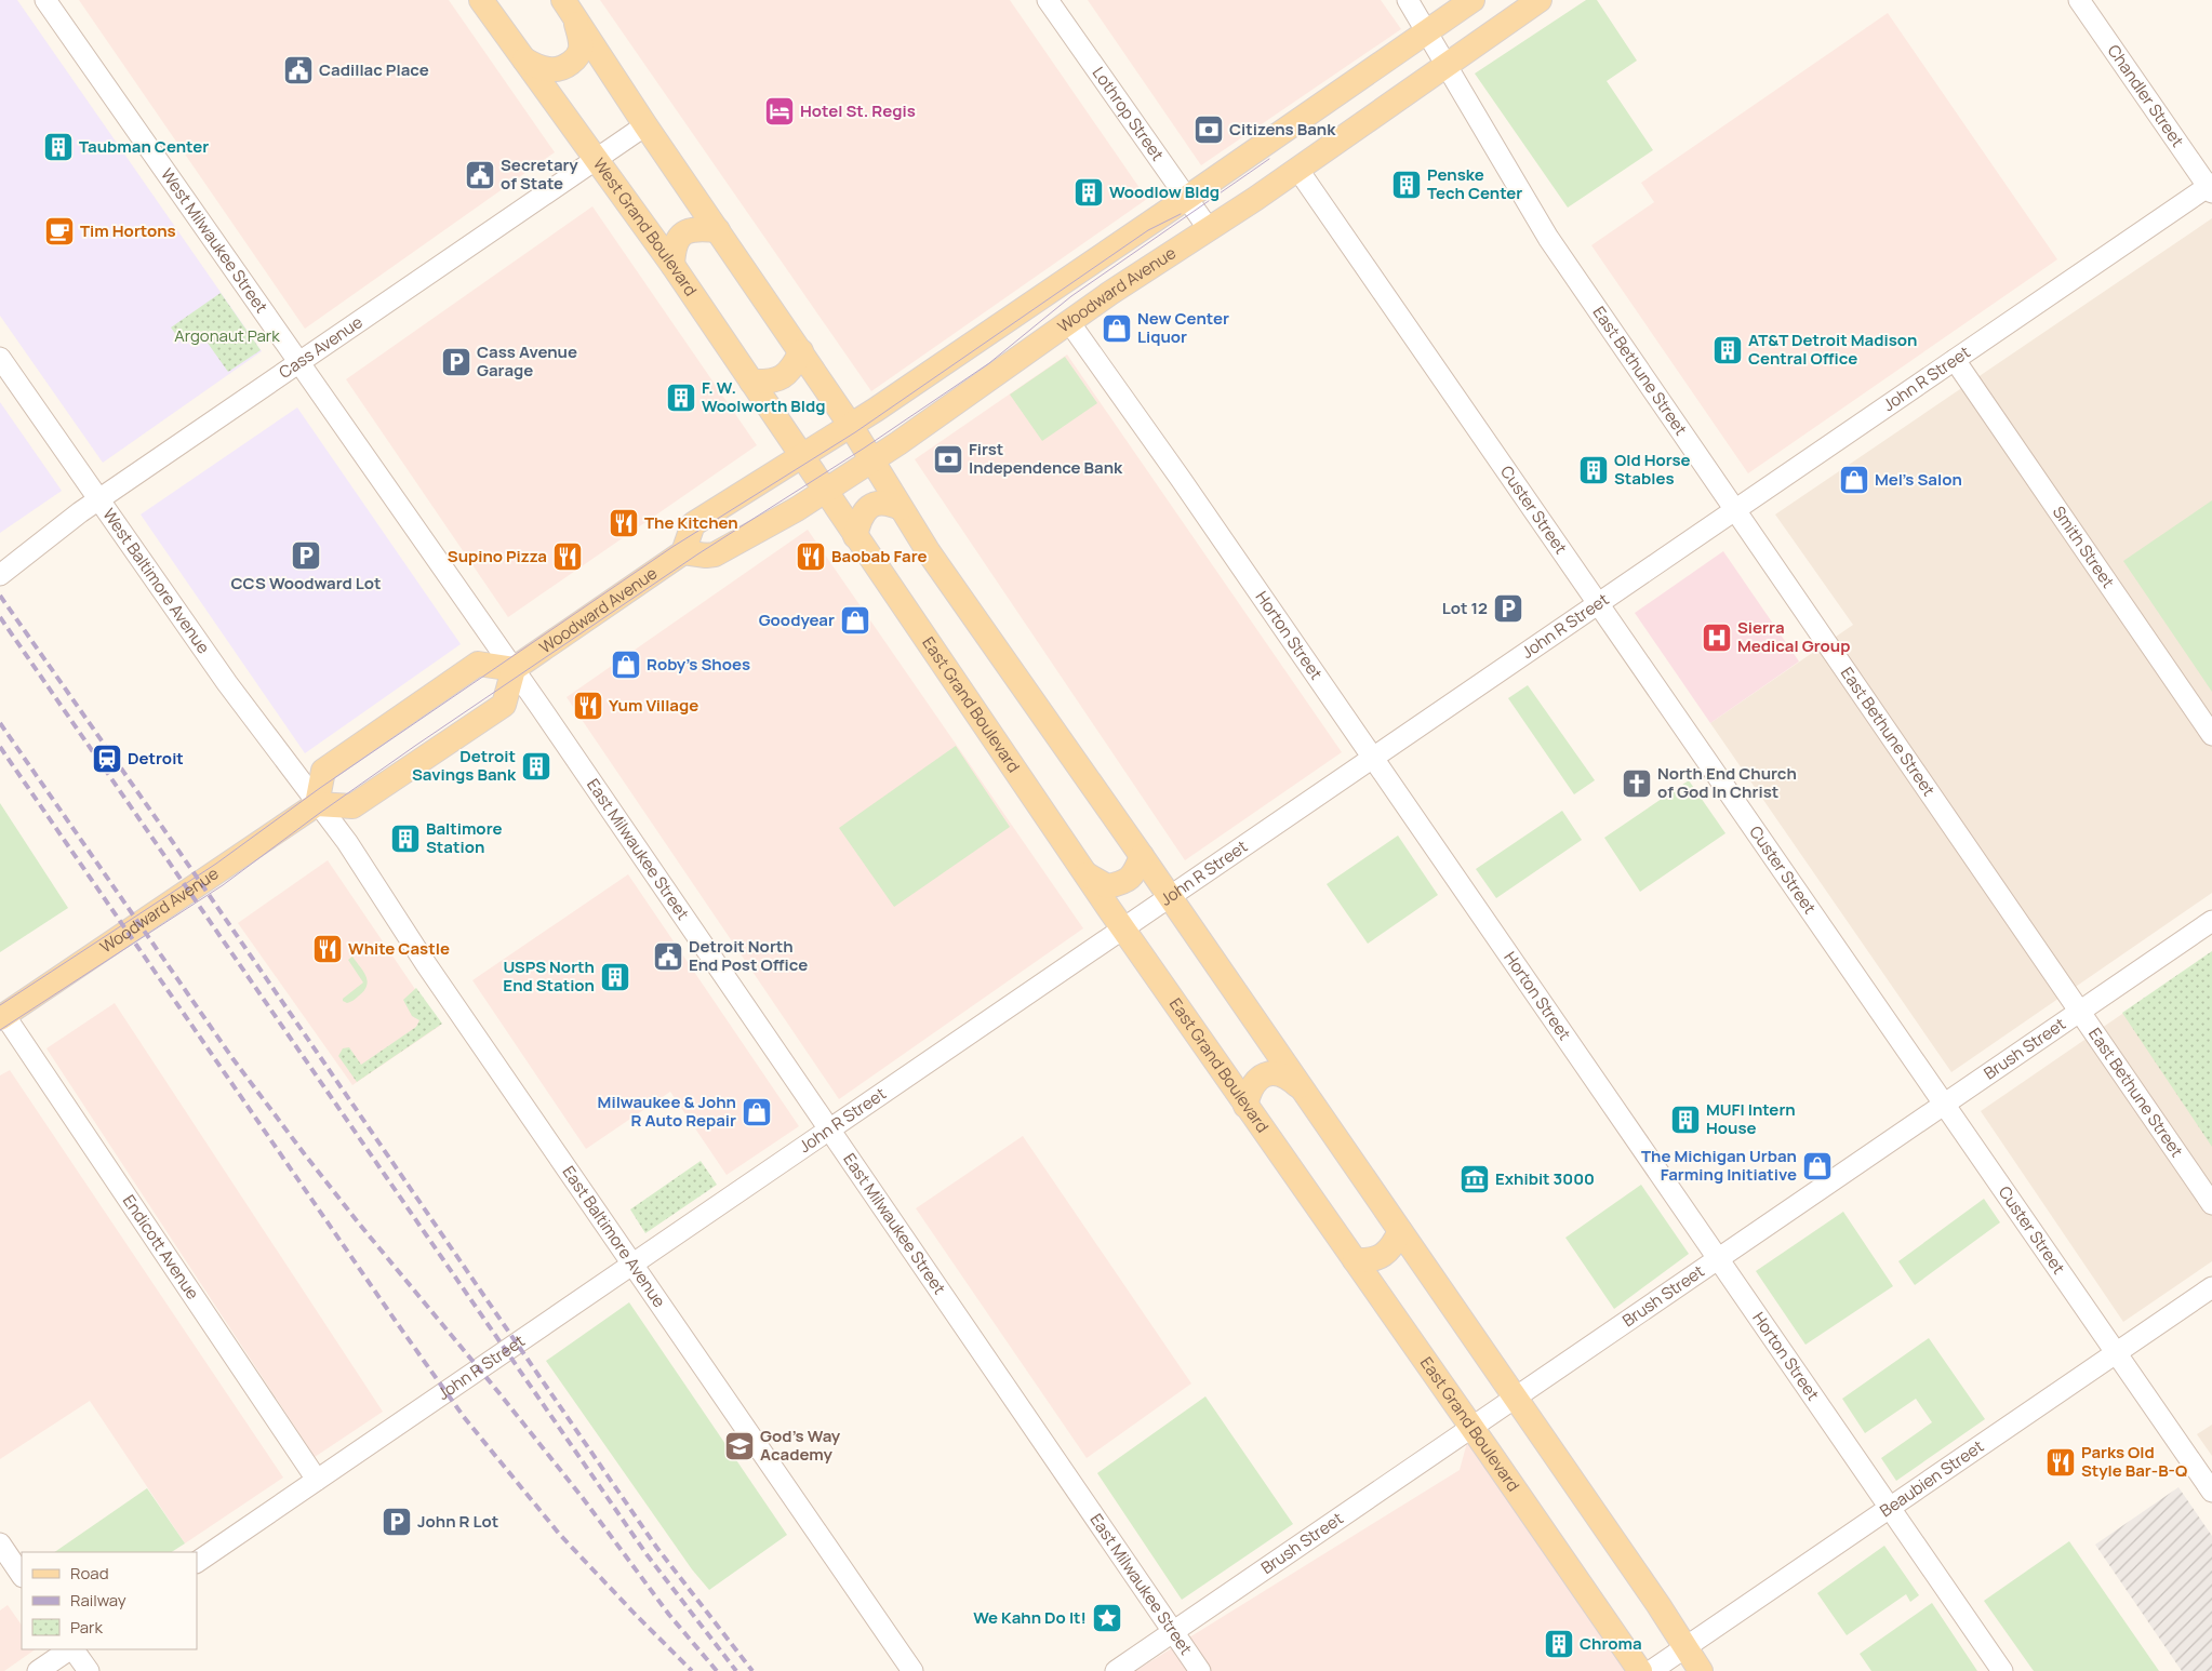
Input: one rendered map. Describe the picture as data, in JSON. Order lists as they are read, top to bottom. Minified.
{"streets":{"main road":["West Grand Boulevard","Woodward Avenue","East Grand Boulevard"],"street":["Chandler Street","Lothrop Street","West Milwaukee Street","Cass Avenue","East Bethune Street","John R Street","Custer Street","Smith Street","West Baltimore Avenue","Horton Street","East Milwaukee Street","Brush Street","East Baltimore Avenue","Endicott Avenue","Beaubien Street"]},"crossings":[["Chandler Street","John R Street"],["Lothrop Street","Woodward Avenue"],["West Grand Boulevard","Cass Avenue"],["West Grand Boulevard","East Grand Boulevard"],["West Milwaukee Street","Woodward Avenue"],["West Milwaukee Street","Cass Avenue"],["West Milwaukee Street","East Milwaukee Street"],["Woodward Avenue","East Bethune Street"],["Woodward Avenue","Custer Street"],["Woodward Avenue","West Baltimore Avenue"],["Woodward Avenue","Horton Street"],["Woodward Avenue","East Grand Boulevard"],["Woodward Avenue","East Milwaukee Street"],["Woodward Avenue","East Baltimore Avenue"],["Woodward Avenue","Endicott Avenue"],["Cass Avenue","West Baltimore Avenue"],["East Bethune Street","John R Street"],["East Bethune Street","Brush Street"],["John R Street","Custer Street"],["John R Street","Smith Street"],["John R Street","Horton Street"],["John R Street","East Grand Boulevard"],["John R Street","East Milwaukee Street"],["John R Street","East Baltimore Avenue"],["John R Street","Endicott Avenue"],["Custer Street","Brush Street"],["Custer Street","Beaubien Street"],["West Baltimore Avenue","East Baltimore Avenue"],["Horton Street","Brush Street"],["Horton Street","Beaubien Street"],["East Grand Boulevard","Brush Street"],["East Milwaukee Street","Brush Street"]],"parks":["Argonaut Park"],"places":{"public building":["Cadillac Place","Secretary of State","Detroit North End Post Office"],"hotel":["Hotel St. Regis"],"bank":["Citizens Bank","First Independence Bank"],"building":["Taubman Center","Penske Tech Center","Woodlow Bldg","AT&T Detroit Madison Central Office","F. W. Woolworth Bldg","Old Horse Stables","Detroit Savings Bank","Baltimore Station","USPS North End Station","MUFI Intern House","Chroma"],"cafe":["Tim Hortons"],"shop":["New Center Liquor","Mel's Salon","Goodyear","Roby's Shoes","Milwaukee & John R Auto Repair","The Michigan Urban Farming Initiative"],"parking":["Cass Avenue Garage","CCS Woodward Lot","Lot 12","John R Lot"],"restaurant":["The Kitchen","Supino Pizza","Baobab Fare","Yum Village","White Castle","Parks Old Style Bar-B-Q"],"hospital":["Sierra Medical Group"],"station":["Detroit"],"church":["North End Church of God In Christ"],"museum":["Exhibit 3000"],"school or university":["God's Way Academy"],"place":["We Kahn Do It!"]},"legend":["Road","Railway","Park"]}
